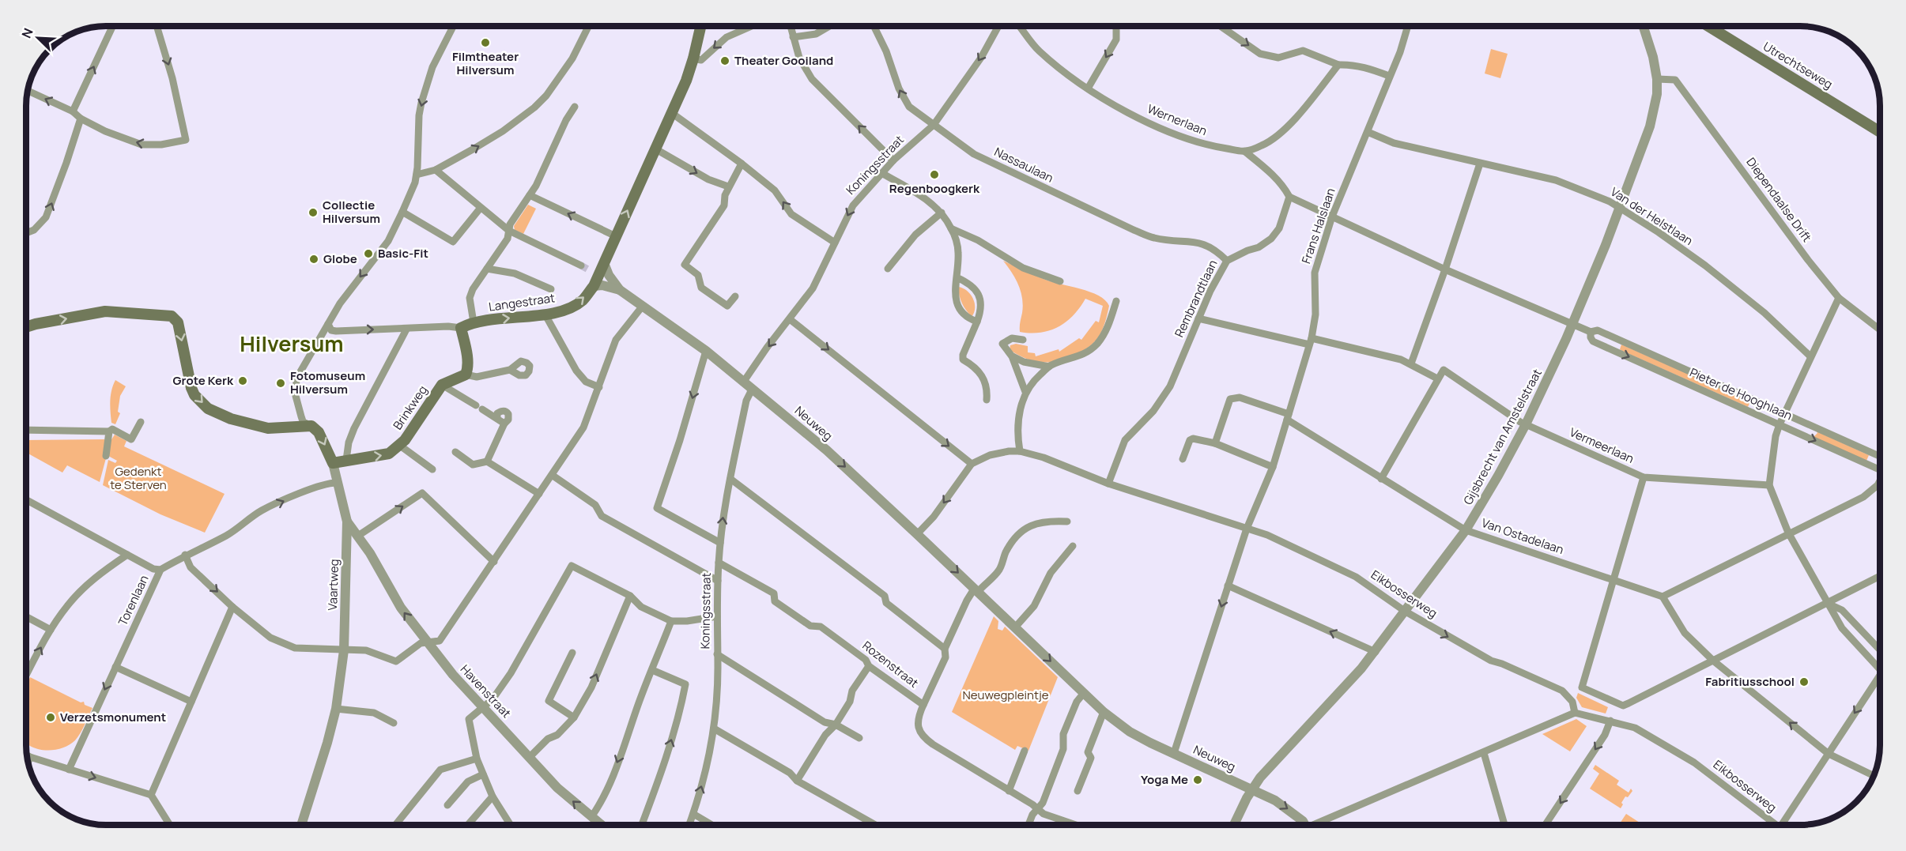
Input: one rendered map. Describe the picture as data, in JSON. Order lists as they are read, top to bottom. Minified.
{"streets":{"main road":["Utrechtseweg","Langestraat","Brinkweg"],"street":["Wernerlaan","Koningsstraat","Nassaulaan","Diependaalse Drift","Van der Helstlaan","Frans Halslaan","Rembrandtlaan","Pieter de Hooghlaan","Neuweg","Gijsbrecht van Amstelstraat","Vermeerlaan","Van Ostadelaan","Vaartweg","Eikbosserweg","Torenlaan","Rozenstraat","Havenstraat"]},"crossings":[["Koningsstraat","Nassaulaan"],["Koningsstraat","Neuweg"],["Koningsstraat","Rozenstraat"],["Nassaulaan","Rembrandtlaan"],["Diependaalse Drift","Gijsbrecht van Amstelstraat"],["Van der Helstlaan","Frans Halslaan"],["Van der Helstlaan","Gijsbrecht van Amstelstraat"],["Frans Halslaan","Pieter de Hooghlaan"],["Frans Halslaan","Neuweg"],["Frans Halslaan","Van Ostadelaan"],["Frans Halslaan","Eikbosserweg"],["Rembrandtlaan","Pieter de Hooghlaan"],["Rembrandtlaan","Eikbosserweg"],["Langestraat","Neuweg"],["Pieter de Hooghlaan","Gijsbrecht van Amstelstraat"],["Brinkweg","Vaartweg"],["Neuweg","Gijsbrecht van Amstelstraat"],["Gijsbrecht van Amstelstraat","Vermeerlaan"],["Gijsbrecht van Amstelstraat","Van Ostadelaan"],["Gijsbrecht van Amstelstraat","Eikbosserweg"],["Vaartweg","Torenlaan"],["Vaartweg","Havenstraat"]],"one_way":["Langestraat","Havenstraat"],"districts":["Hilversum"],"parks":["Gedenkt te Sterven","Neuwegpleintje"],"places":["Filmtheater Hilversum","Theater Gooiland","Regenboogkerk","Collectie Hilversum","Basic-Fit","Globe","Grote Kerk","Fotomuseum Hilversum","Fabritiusschool","Verzetsmonument","Yoga Me"],"north":"top left"}
